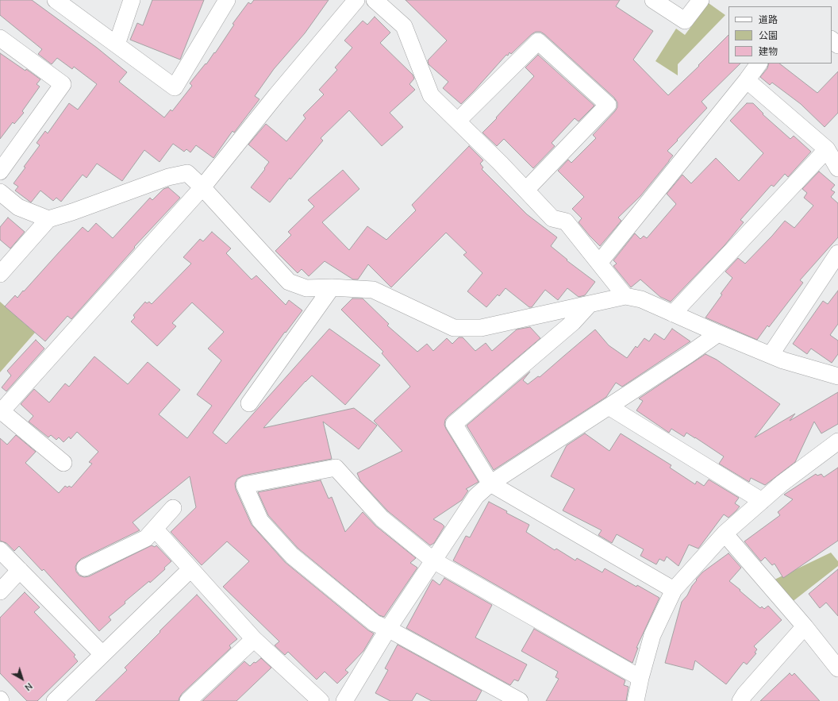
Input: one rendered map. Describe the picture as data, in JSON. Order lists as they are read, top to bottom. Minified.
{"legend":["道路","公園","建物"],"north":"bottom right"}
